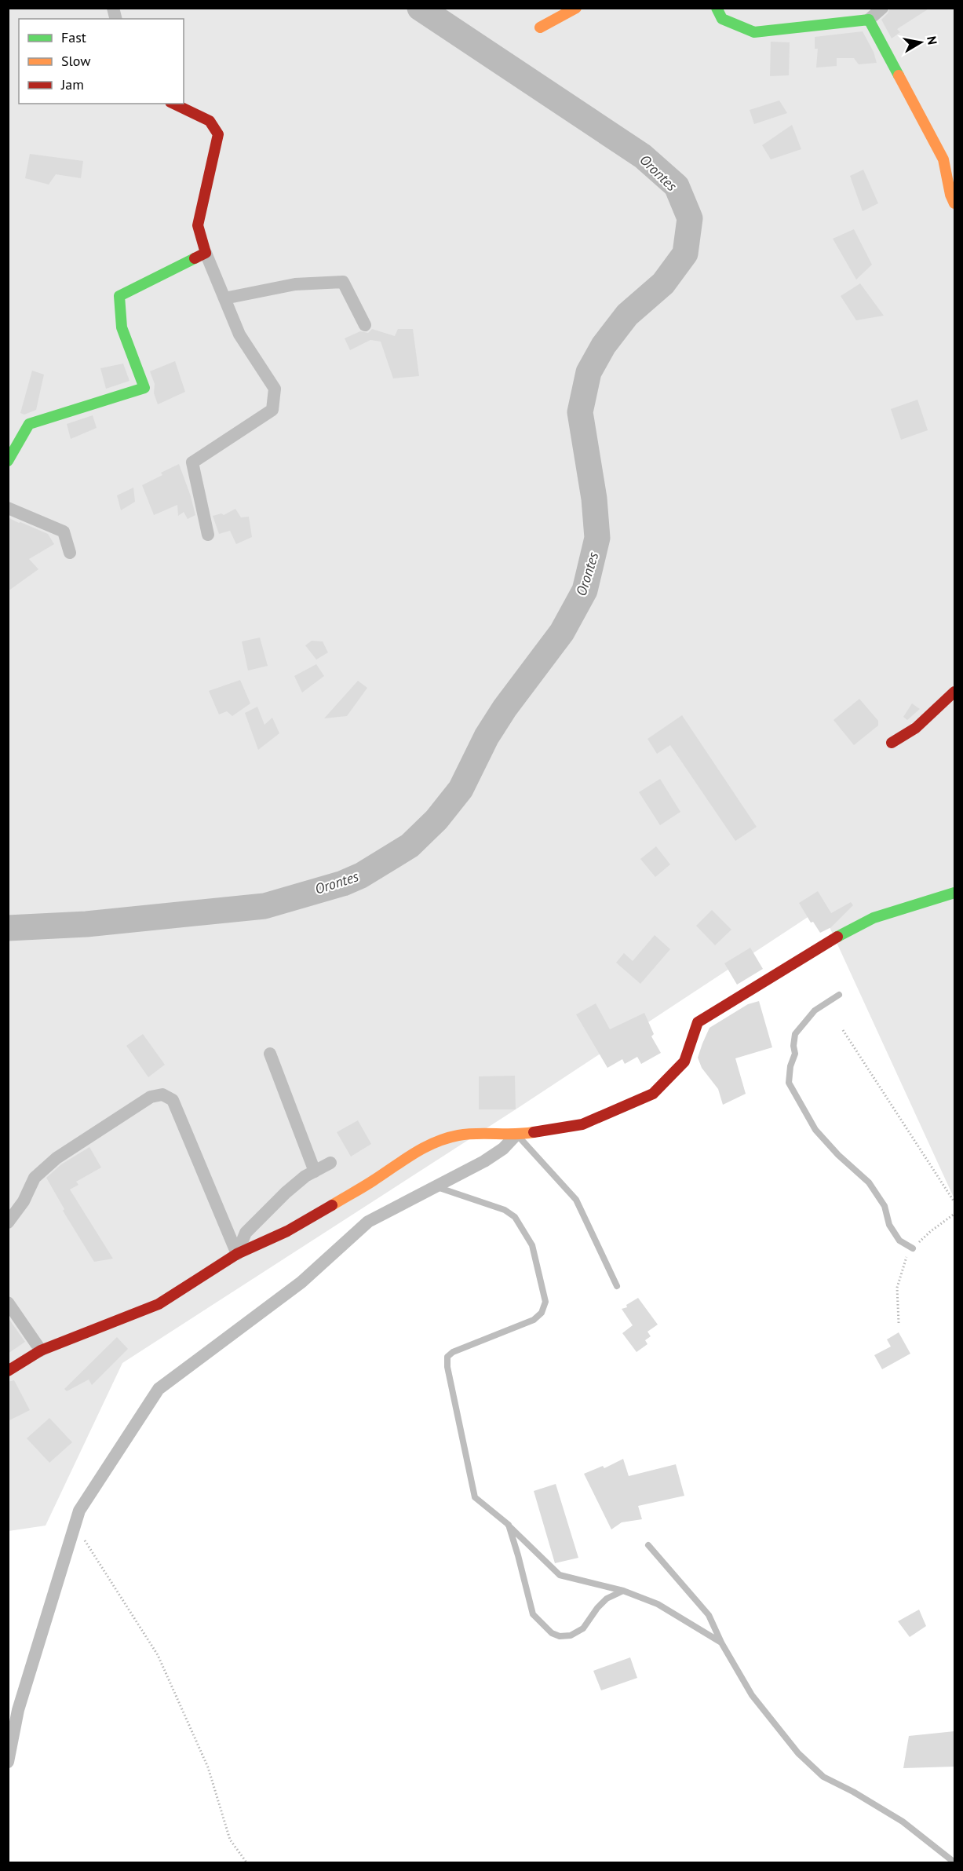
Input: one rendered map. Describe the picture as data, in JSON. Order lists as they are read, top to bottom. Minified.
{"water":["Orontes"],"legend":["Fast","Slow","Jam"],"north":"right"}
